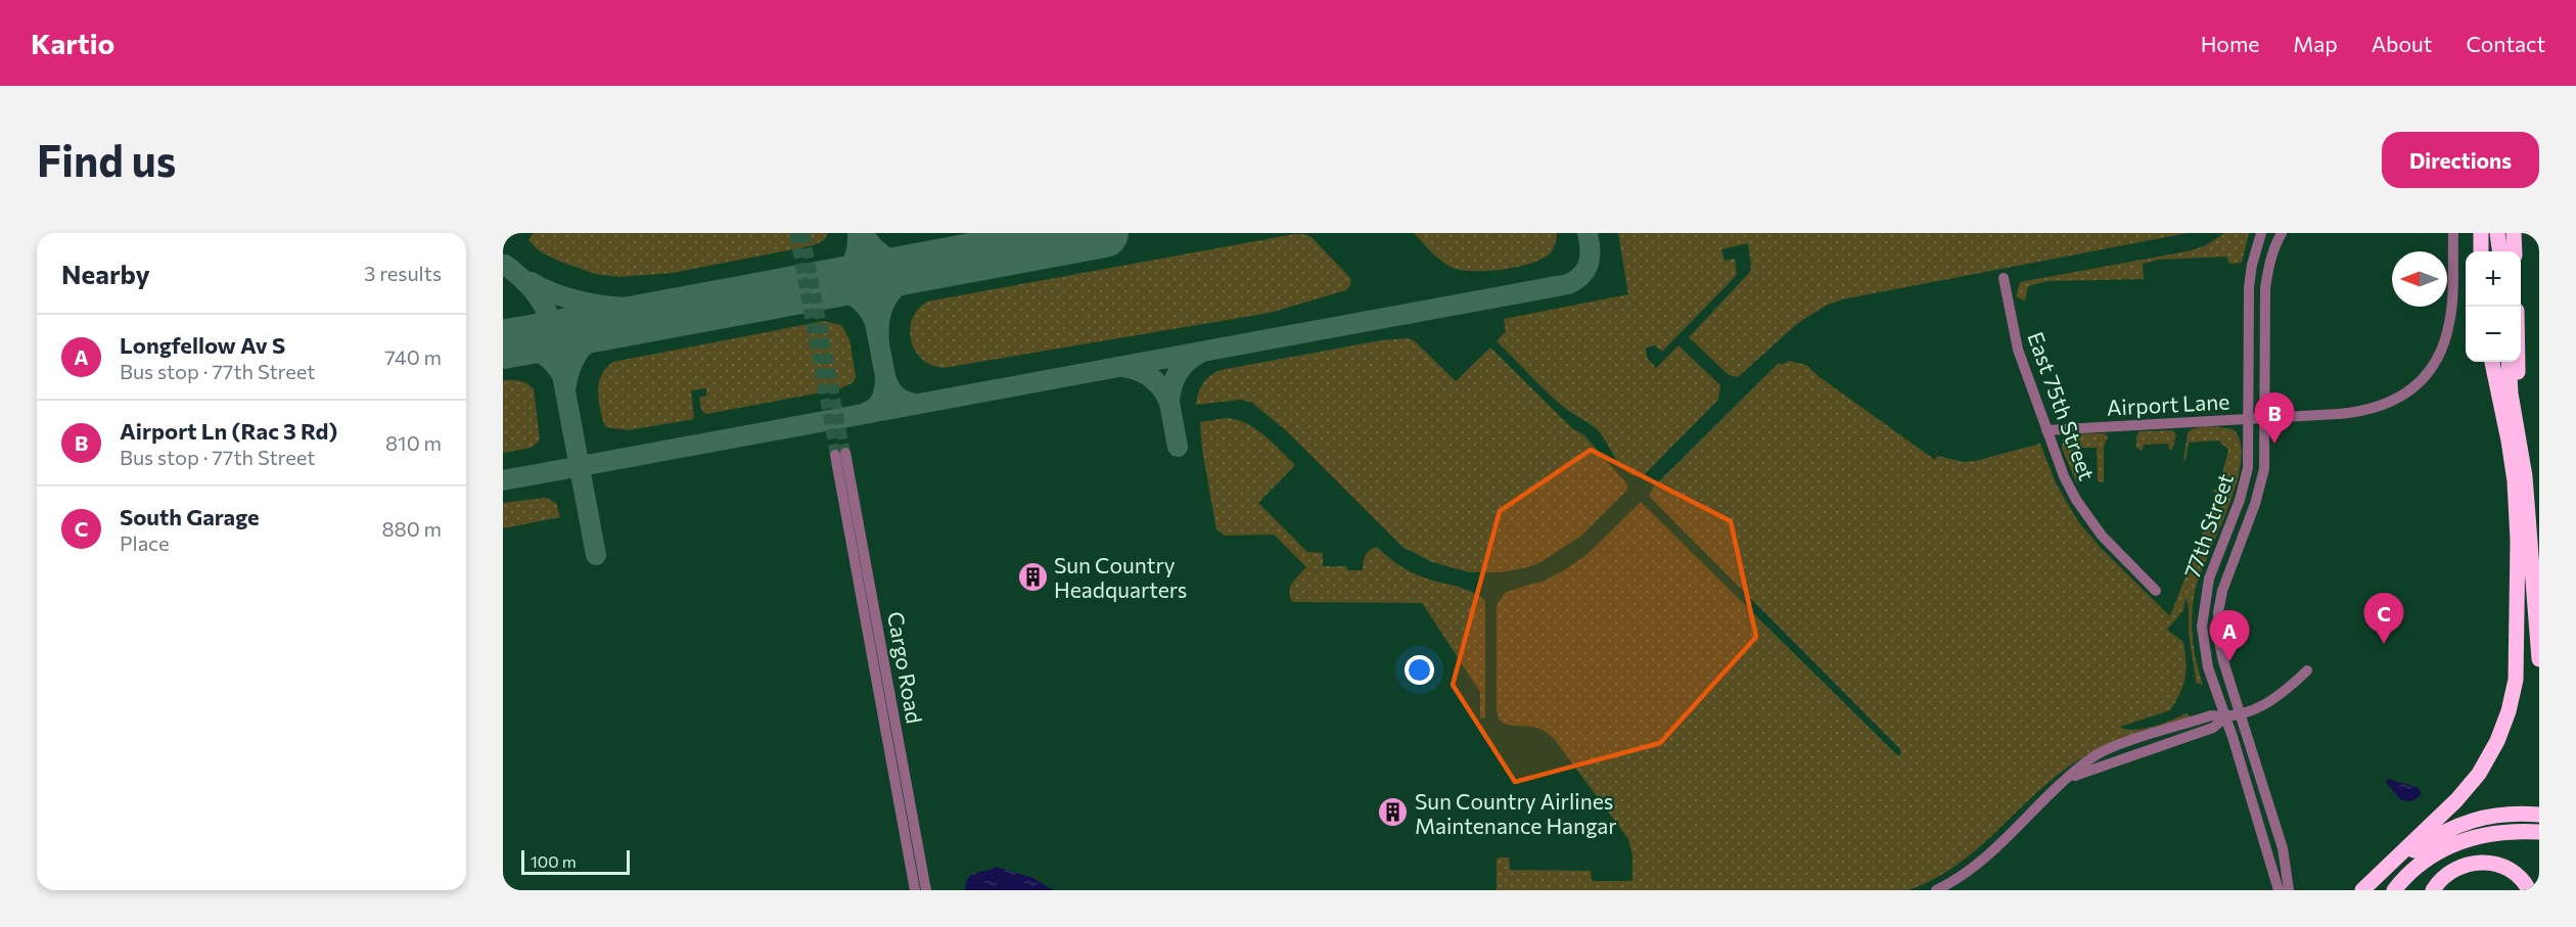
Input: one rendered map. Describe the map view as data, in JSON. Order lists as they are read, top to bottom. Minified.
{"streets":{"street":["Airport Lane","East 75th Street","77th Street","Cargo Road"]},"crossings":[["Airport Lane","East 75th Street"],["Airport Lane","77th Street"]],"places":{"building":["Sun Country Headquarters","Sun Country Airlines Maintenance Hangar"]},"scale_bar":"100 m","north":"left","page":{"header":"Kartio","nav":["Home","Map","About","Contact"],"buttons":"Directions","title":"Find us","heading":["Nearby","3 results"],"map_buttons":["+","−"],"list":[{"mark":"A","name":"Longfellow Av S","note":"Bus stop · 77th Street","value":"740 m"},{"mark":"B","name":"Airport Ln (Rac 3 Rd)","note":"Bus stop · 77th Street","value":"810 m"},{"mark":"C","name":"South Garage","note":"Place","value":"880 m"}],"pins":["B","C","A"],"scale":"100 m"}}
